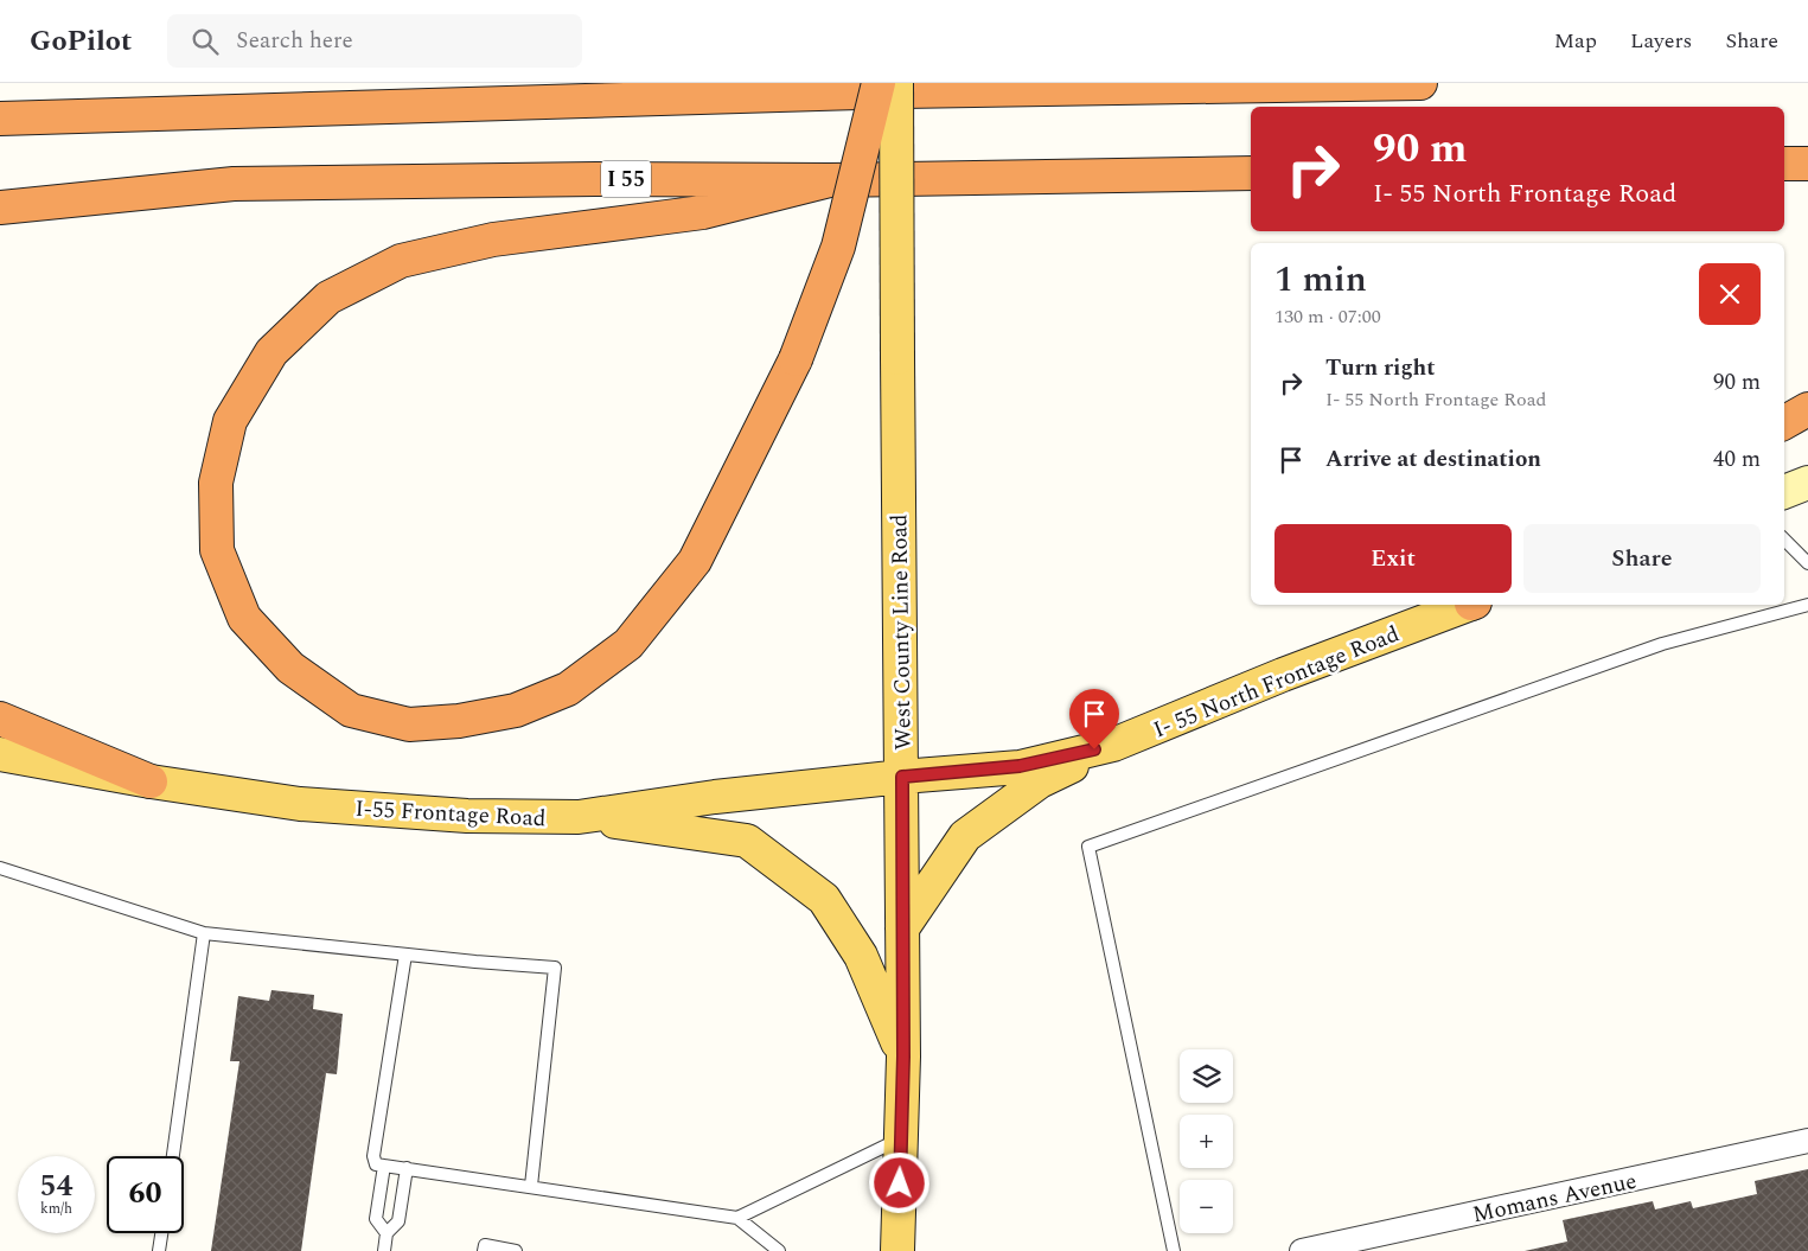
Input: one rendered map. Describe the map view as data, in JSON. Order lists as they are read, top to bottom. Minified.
{"streets":{"highway":["I 55"],"main road":["West County Line Road","I- 55 North Frontage Road","I-55 Frontage Road"],"street":["Momans Avenue"]},"crossings":[["West County Line Road","I- 55 North Frontage Road"],["West County Line Road","I-55 Frontage Road"],["I- 55 North Frontage Road","I-55 Frontage Road"]],"page":{"header":"GoPilot","search":"Search here","nav":["Map","Layers","Share"],"turn":["90 m","I- 55 North Frontage Road"],"heading":["1 min","130 m · 07:00"],"list":[{"name":"Turn right","note":"I- 55 North Frontage Road","value":"90 m"},{"name":"Arrive at destination","value":"40 m"}],"buttons":["Exit","Share"],"map_buttons":["+","−"],"speed":"54 km/h","limit":"60"}}
